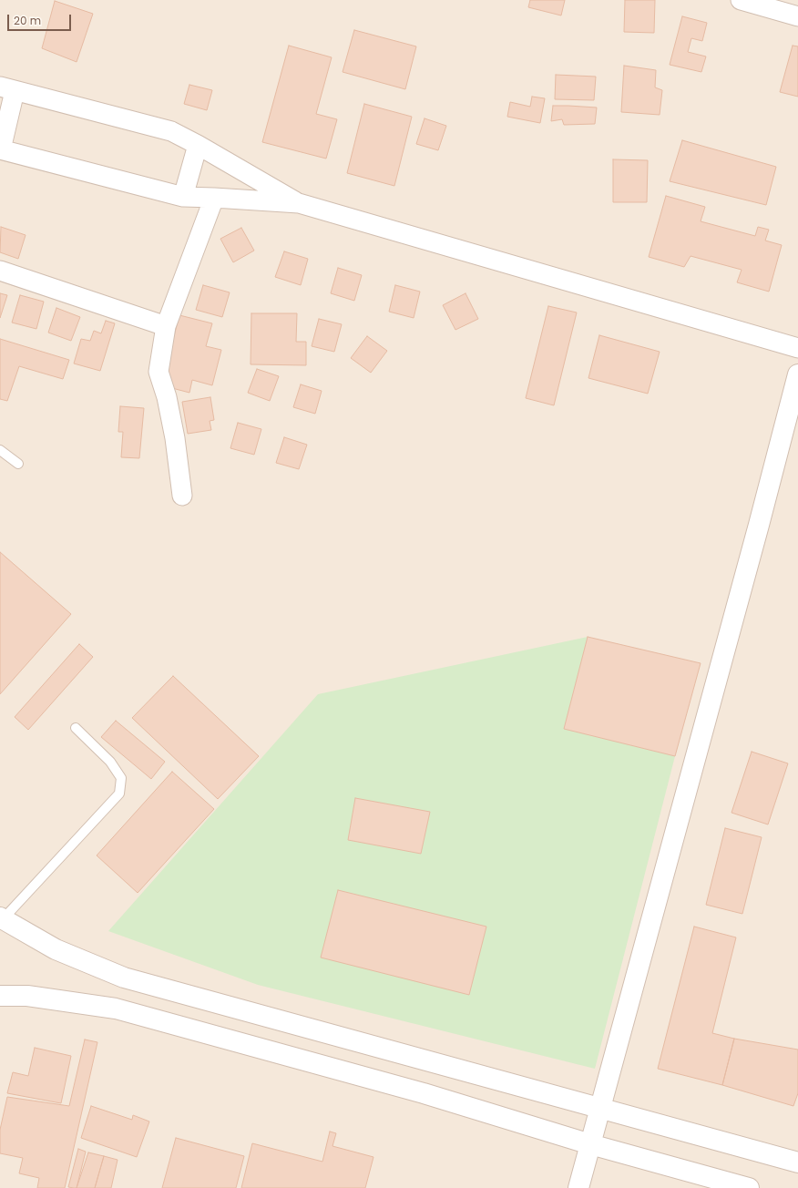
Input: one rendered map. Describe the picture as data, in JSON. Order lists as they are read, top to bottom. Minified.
{"scale_bar":"20 m"}
